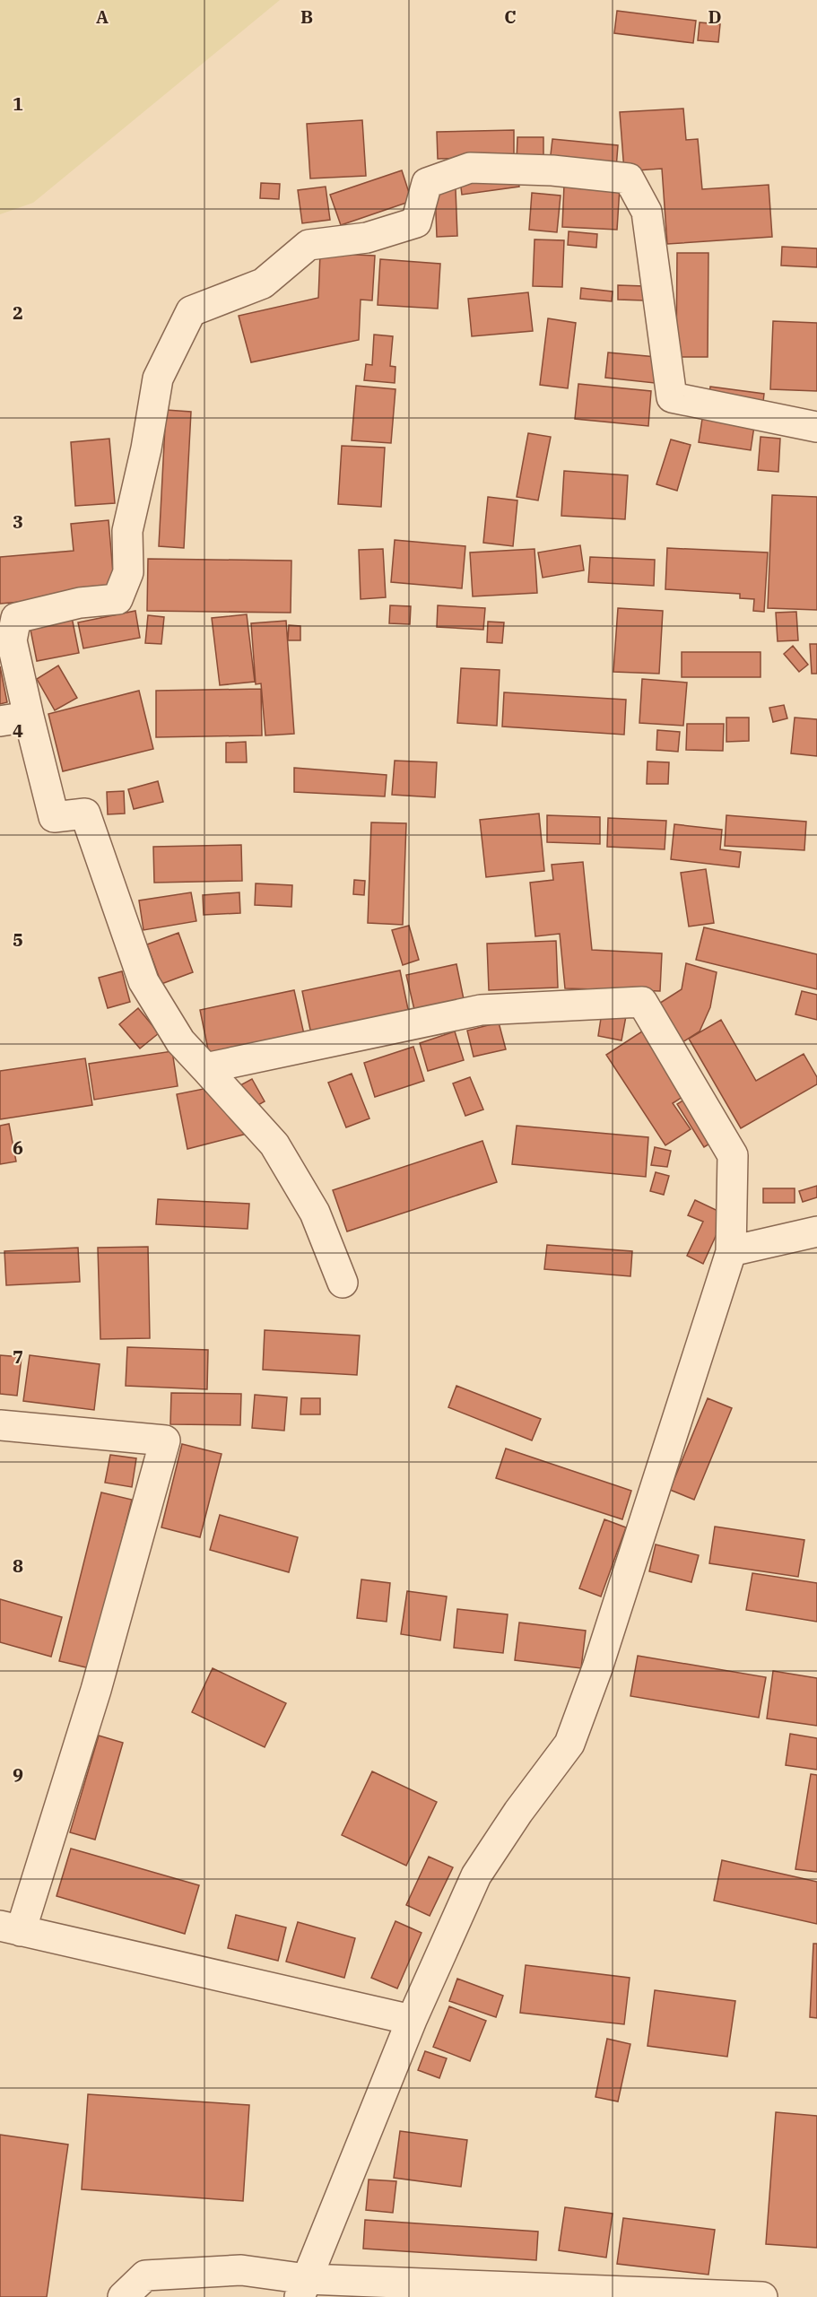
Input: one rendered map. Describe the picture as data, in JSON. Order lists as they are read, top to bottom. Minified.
{"grid":{"columns":["A","B","C","D"],"rows":["1","2","3","4","5","6","7","8","9"]}}
